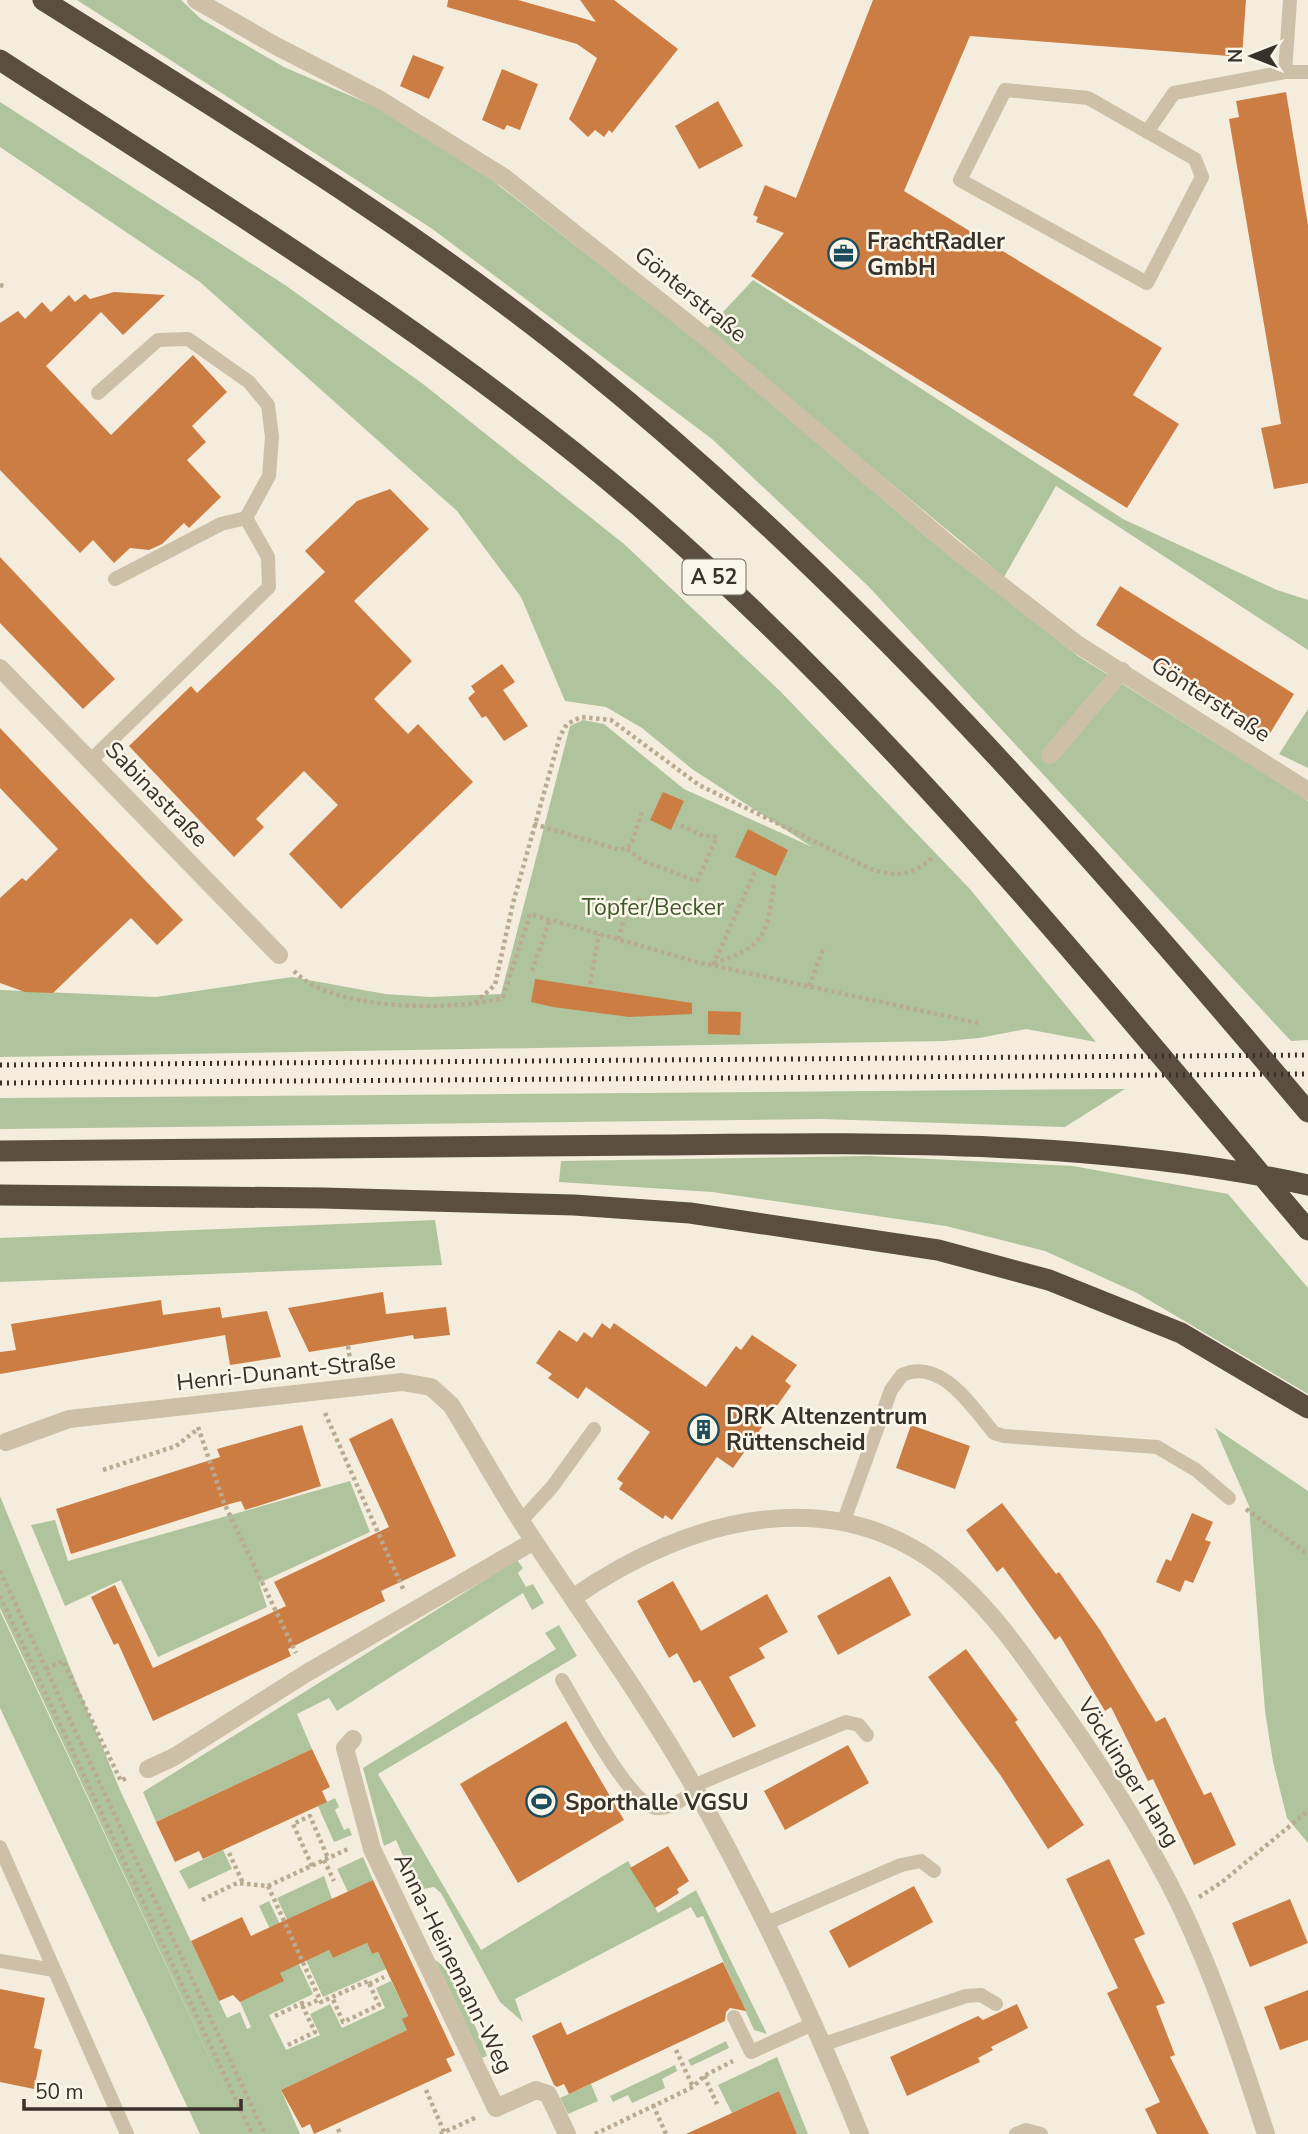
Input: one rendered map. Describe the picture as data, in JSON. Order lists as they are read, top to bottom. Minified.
{"streets":{"highway":["A 52"],"street":["Gönterstraße","Sabinastraße","Henri-Dunant-Straße","Vöcklinger Hang","Anna-Heinemann-Weg"]},"crossings":[["Henri-Dunant-Straße","Vöcklinger Hang"]],"parks":["Töpfer/Becker"],"places":{"office":["FrachtRadler GmbH"],"building":["DRK Altenzentrum Rüttenscheid"],"sports":["Sporthalle VGSU"]},"scale_bar":"50 m","north":"left"}
